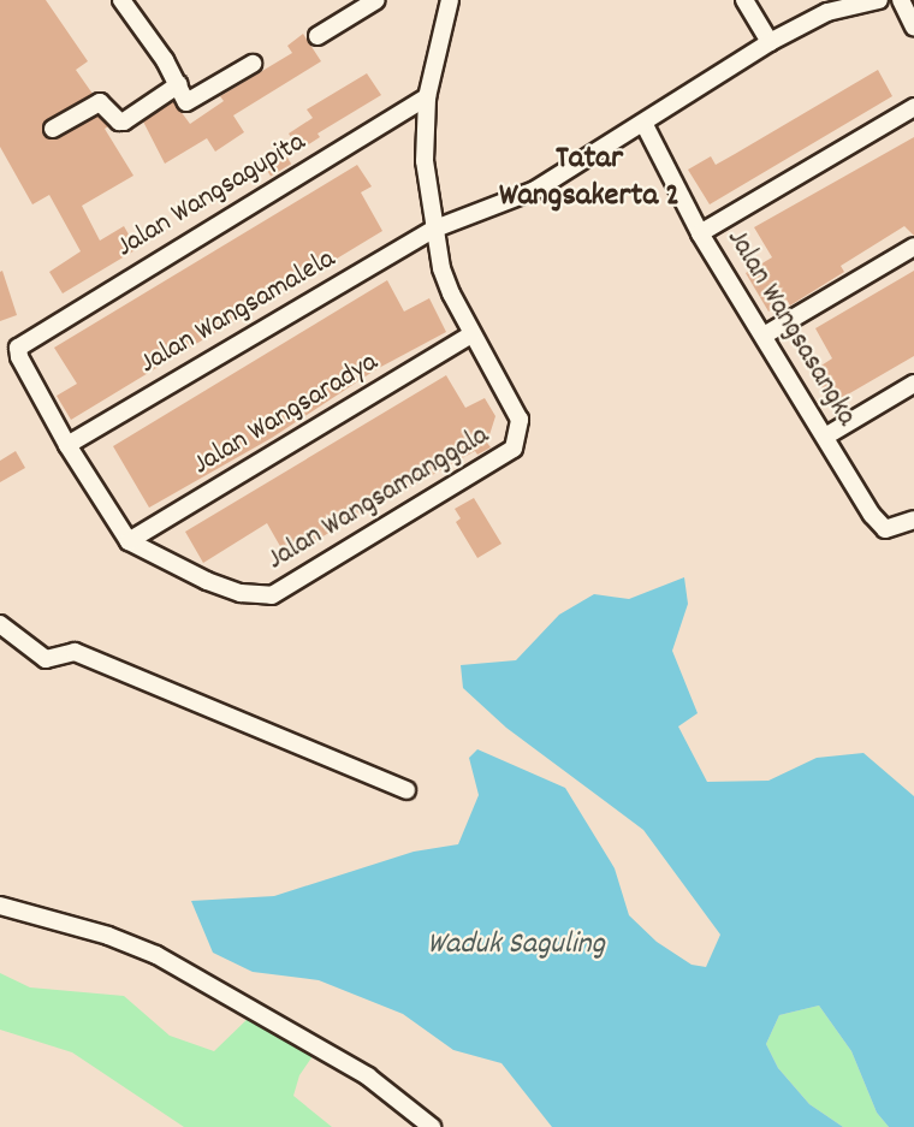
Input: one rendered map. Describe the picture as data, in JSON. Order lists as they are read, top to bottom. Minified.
{"streets":{"street":["Jalan Wangsagupita","Jalan Wangsamalela","Jalan Wangsasangka","Jalan Wangsaradya","Jalan Wangsamanggala"]},"crossings":[["Jalan Wangsagupita","Jalan Wangsamalela"],["Jalan Wangsagupita","Jalan Wangsamanggala"],["Jalan Wangsamalela","Jalan Wangsasangka"],["Jalan Wangsamalela","Jalan Wangsamanggala"],["Jalan Wangsaradya","Jalan Wangsamanggala"]],"districts":["Tatar Wangsakerta 2"],"water":["Waduk Saguling"]}
